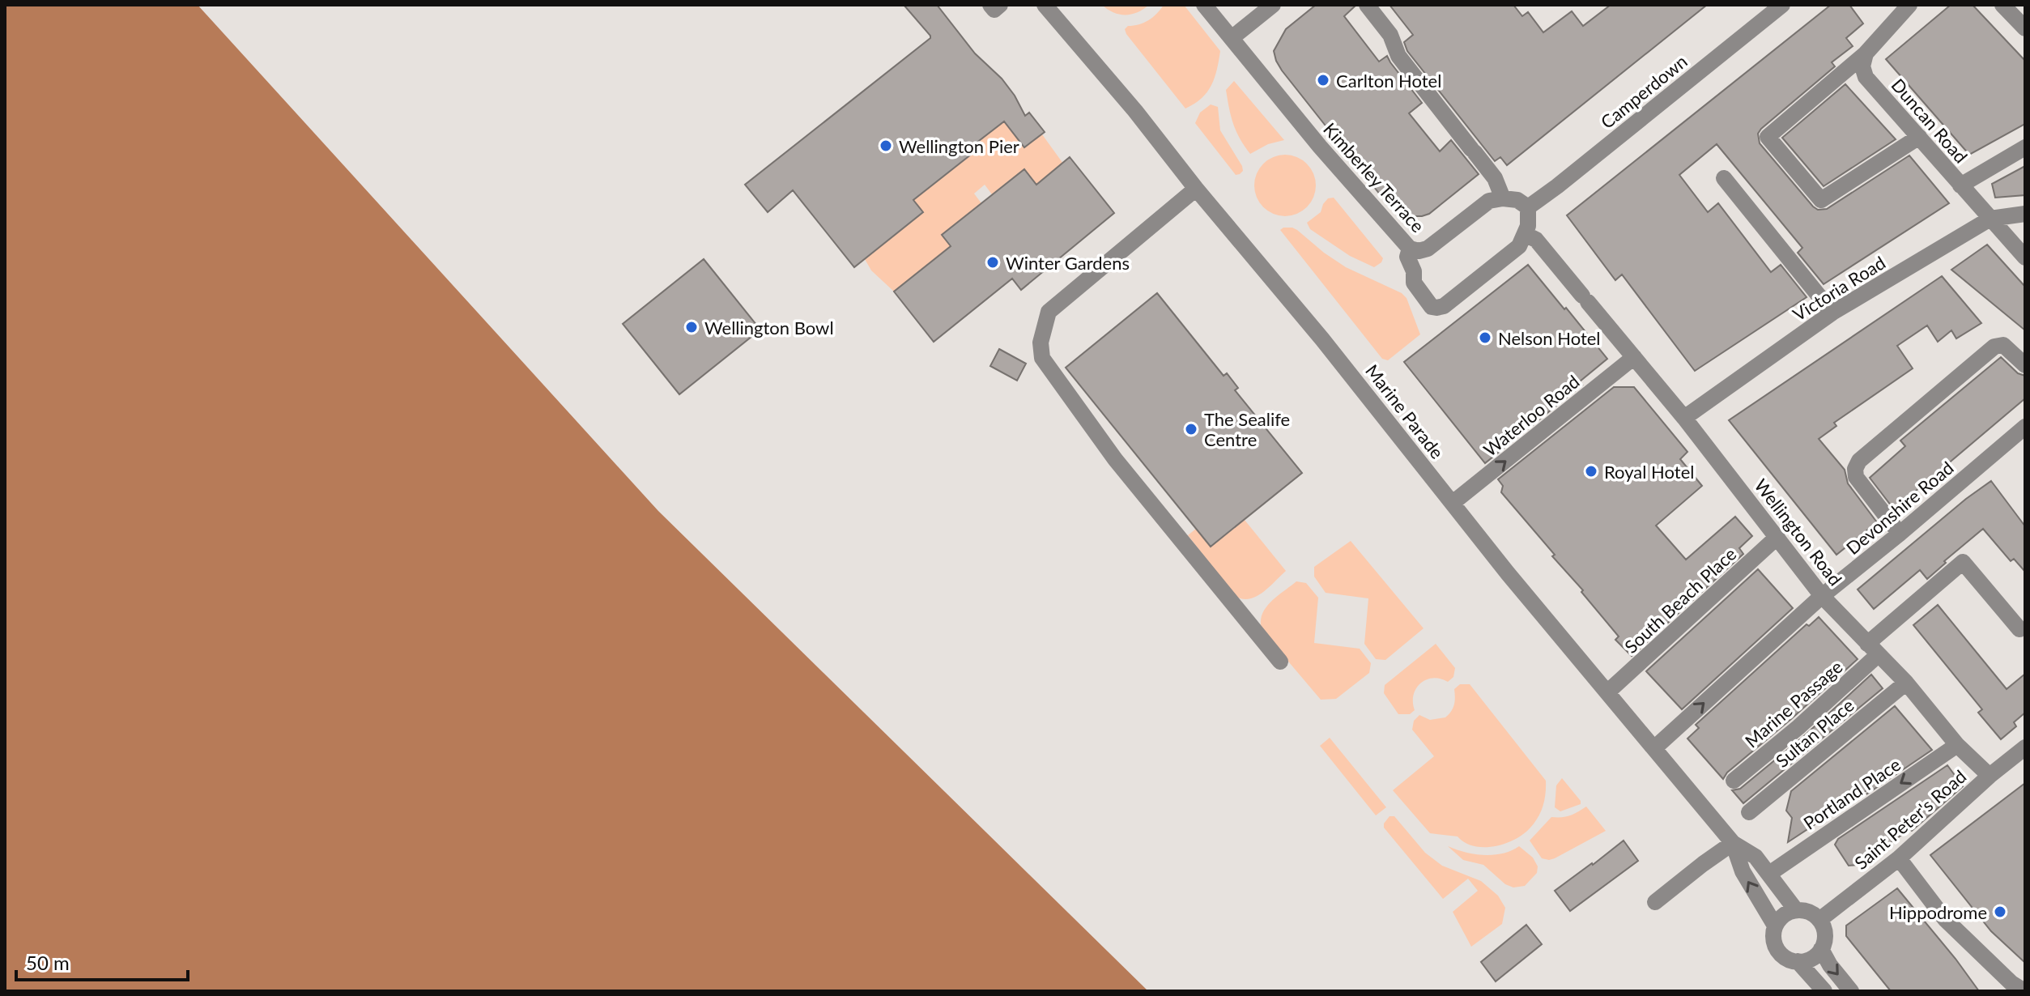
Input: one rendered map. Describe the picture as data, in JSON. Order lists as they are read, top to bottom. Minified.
{"streets":{"street":["Camperdown","Duncan Road","Kimberley Terrace","Victoria Road","Marine Parade","Waterloo Road","Devonshire Road","Wellington Road","South Beach Place","Marine Passage","Sultan Place","Portland Place","Saint Peter's Road"]},"crossings":[["Duncan Road","Victoria Road"],["Victoria Road","Wellington Road"],["Marine Parade","Waterloo Road"],["Marine Parade","Devonshire Road"],["Marine Parade","South Beach Place"],["Marine Parade","Portland Place"],["Marine Parade","Saint Peter's Road"],["Waterloo Road","Wellington Road"],["Devonshire Road","Wellington Road"],["Wellington Road","South Beach Place"],["Wellington Road","Marine Passage"],["Wellington Road","Sultan Place"],["Wellington Road","Portland Place"],["Wellington Road","Saint Peter's Road"]],"one_way":["Waterloo Road","Devonshire Road","Portland Place"],"places":["Carlton Hotel","Wellington Pier","Winter Gardens","Wellington Bowl","Nelson Hotel","The Sealife Centre","Royal Hotel","Hippodrome"],"scale_bar":"50 m"}
